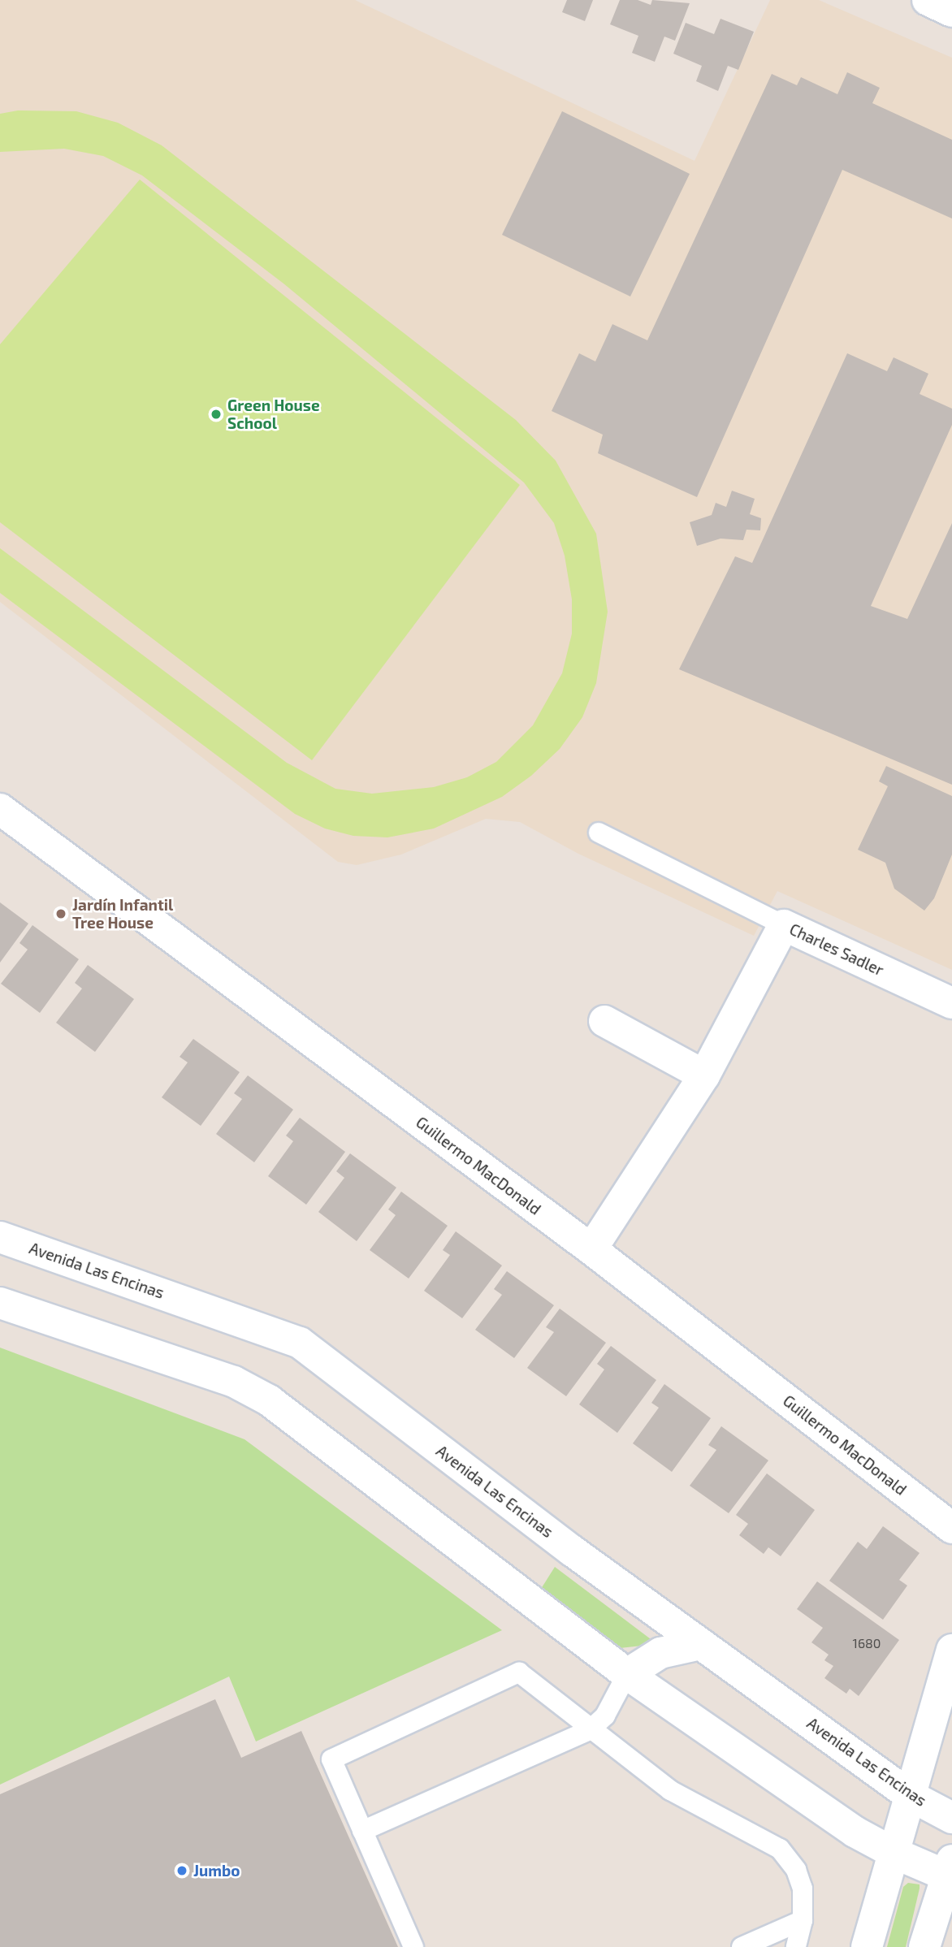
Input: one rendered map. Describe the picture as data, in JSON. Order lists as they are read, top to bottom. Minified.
{"streets":{"street":["Charles Sadler","Guillermo MacDonald","Avenida Las Encinas"]},"crossings":[["Charles Sadler","Guillermo MacDonald"]],"places":["Green House School","Jardín Infantil Tree House","Jumbo"],"house_numbers":["1680"]}
